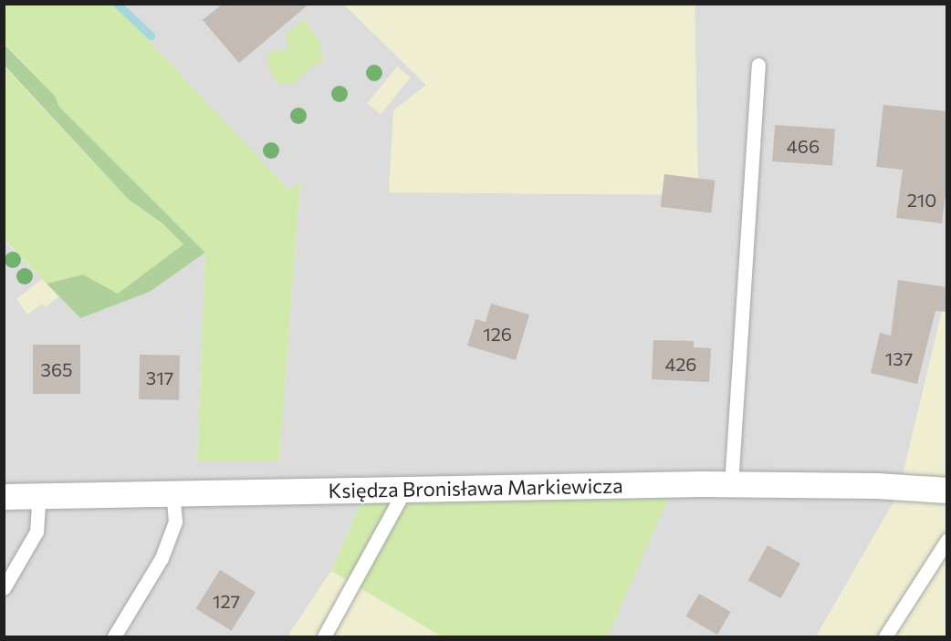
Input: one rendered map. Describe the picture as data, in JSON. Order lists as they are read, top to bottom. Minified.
{"streets":{"street":["Księdza Bronisława Markiewicza"]},"house_numbers":["466","210","126","137","426","365","317","127"]}
